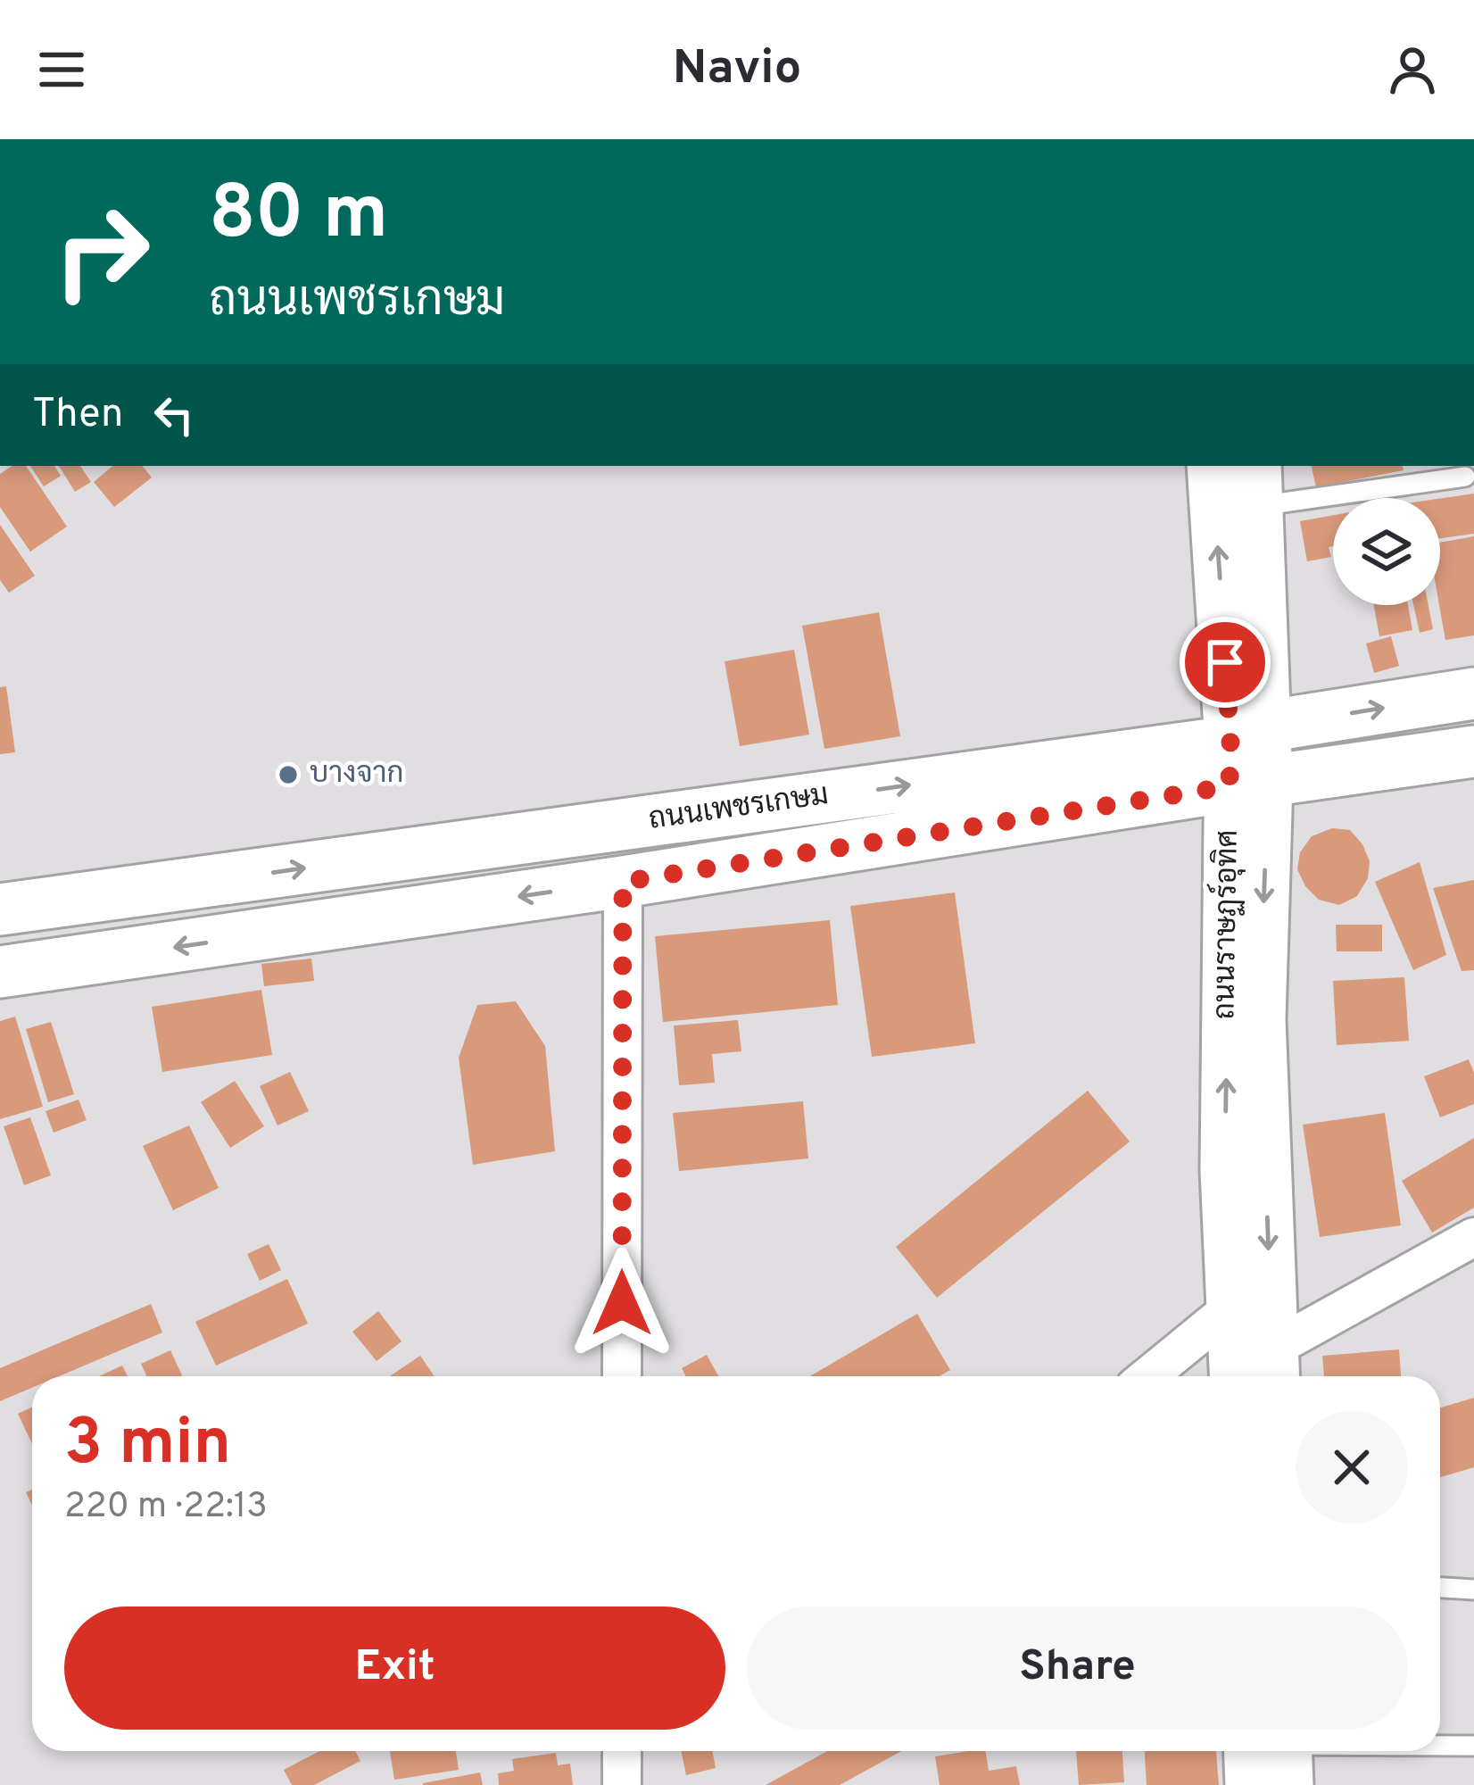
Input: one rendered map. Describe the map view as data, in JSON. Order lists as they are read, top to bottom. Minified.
{"streets":{"main road":["ถนนเพชรเกษม","ถนนราษฏร์อุทิศ"]},"crossings":[["ถนนเพชรเกษม","ถนนราษฏร์อุทิศ"]],"places":["บางจาก"],"page":{"header":"Navio","turn":["80 m","ถนนเพชรเกษม"],"then":"Then","heading":["3 min","220 m · 22:13"],"buttons":["Exit","Share"]}}
